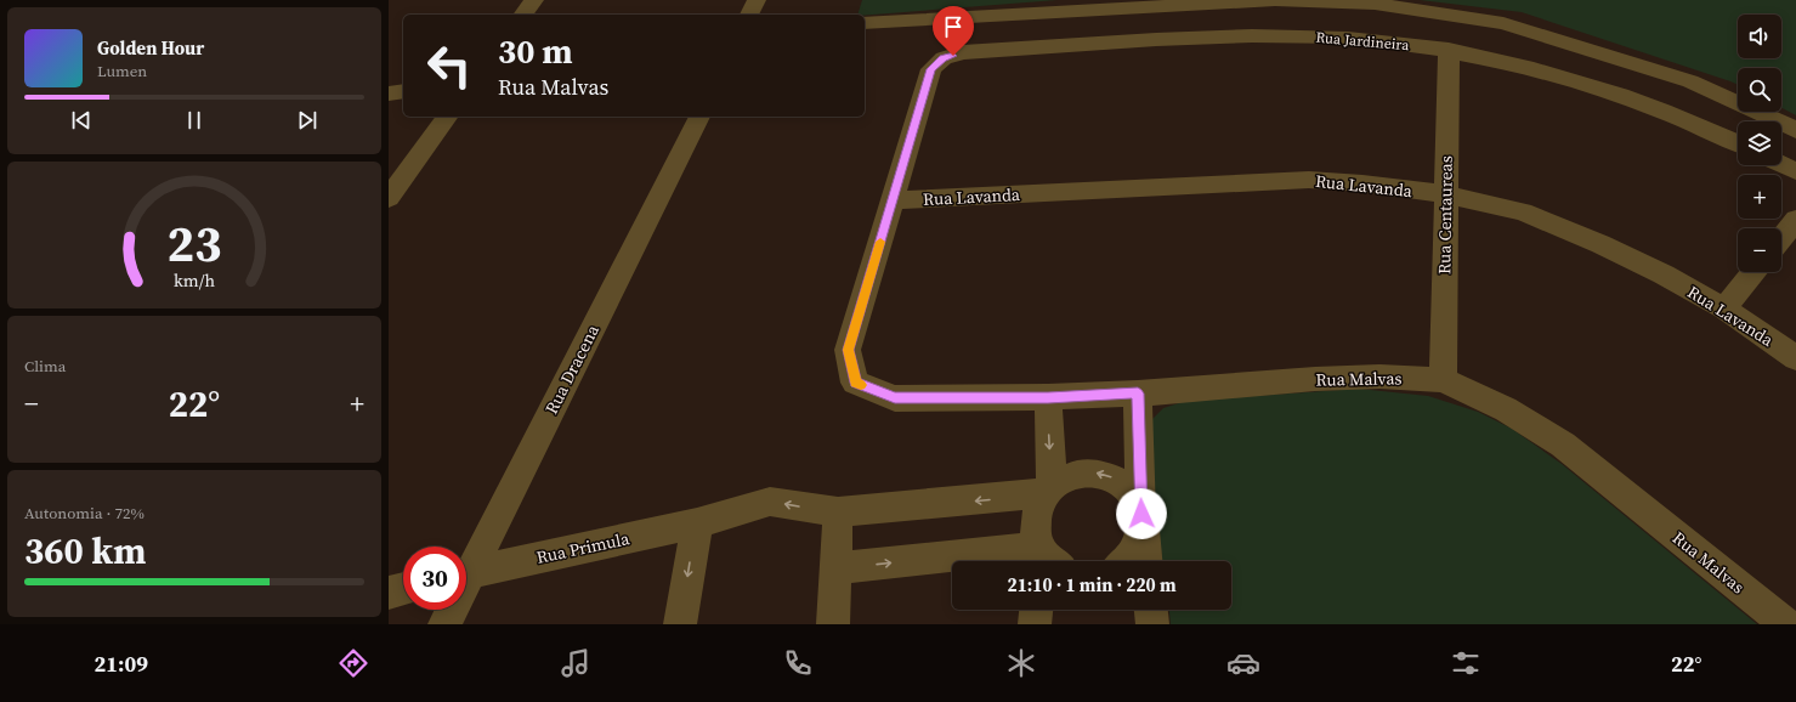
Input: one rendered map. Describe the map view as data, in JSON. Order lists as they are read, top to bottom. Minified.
{"streets":{"street":["Rua Jardineira","Rua Lavanda","Rua Centaureas","Rua Dracena","Rua Malvas","Rua Primula"]},"crossings":[["Rua Jardineira","Rua Lavanda"],["Rua Jardineira","Rua Centaureas"],["Rua Jardineira","Rua Malvas"],["Rua Lavanda","Rua Centaureas"],["Rua Centaureas","Rua Malvas"]],"page":{"map_buttons":["+","−"],"turn":["30 m","Rua Malvas"],"song":["Golden Hour","Lumen"],"tile":["Clima",["Autonomia · 72%","360 km"]],"heat":["−","22°","+"],"limit":"30","trip":"21:10 · 1 min · 220 m","tabs":["21:09","22°"],"gauge":["23","km/h"]}}
